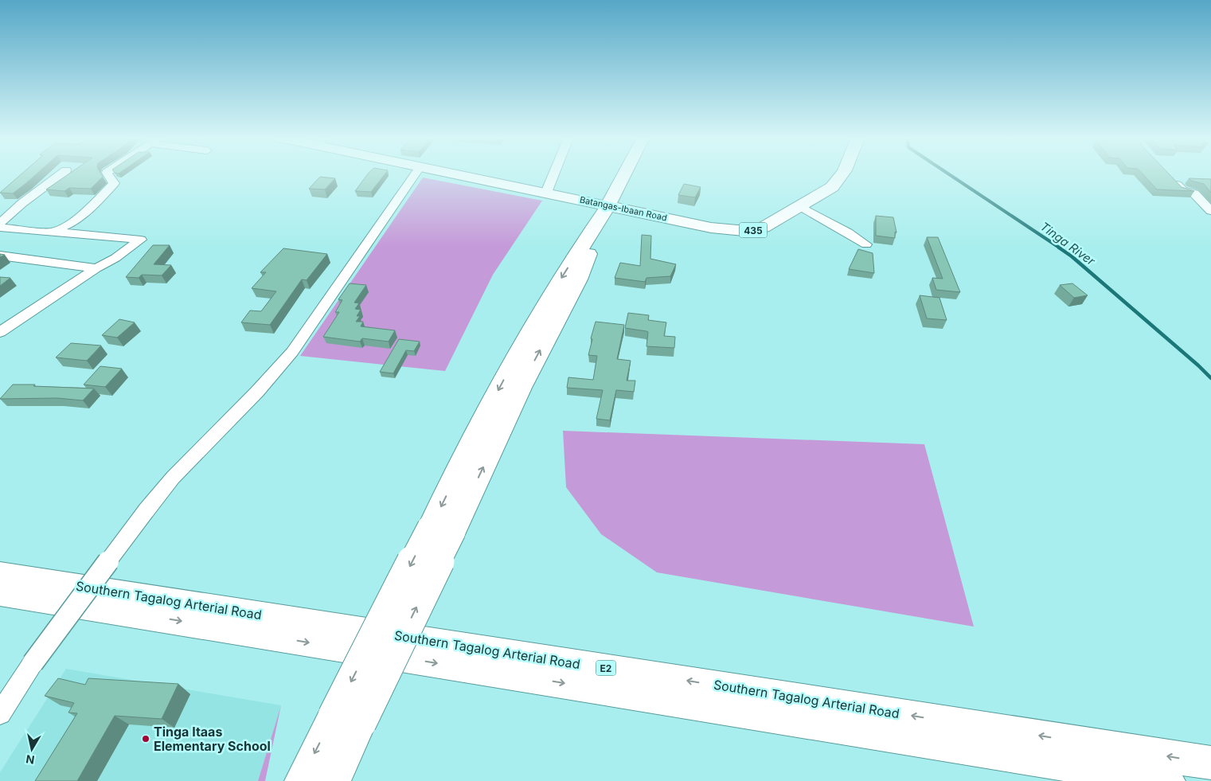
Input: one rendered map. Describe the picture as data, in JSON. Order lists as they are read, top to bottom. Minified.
{"streets":{"main road":["Batangas-Ibaan Road","435","Southern Tagalog Arterial Road","E2"]},"water":["Tinga River"],"places":["Tinga Itaas Elementary School"],"north":"bottom"}
